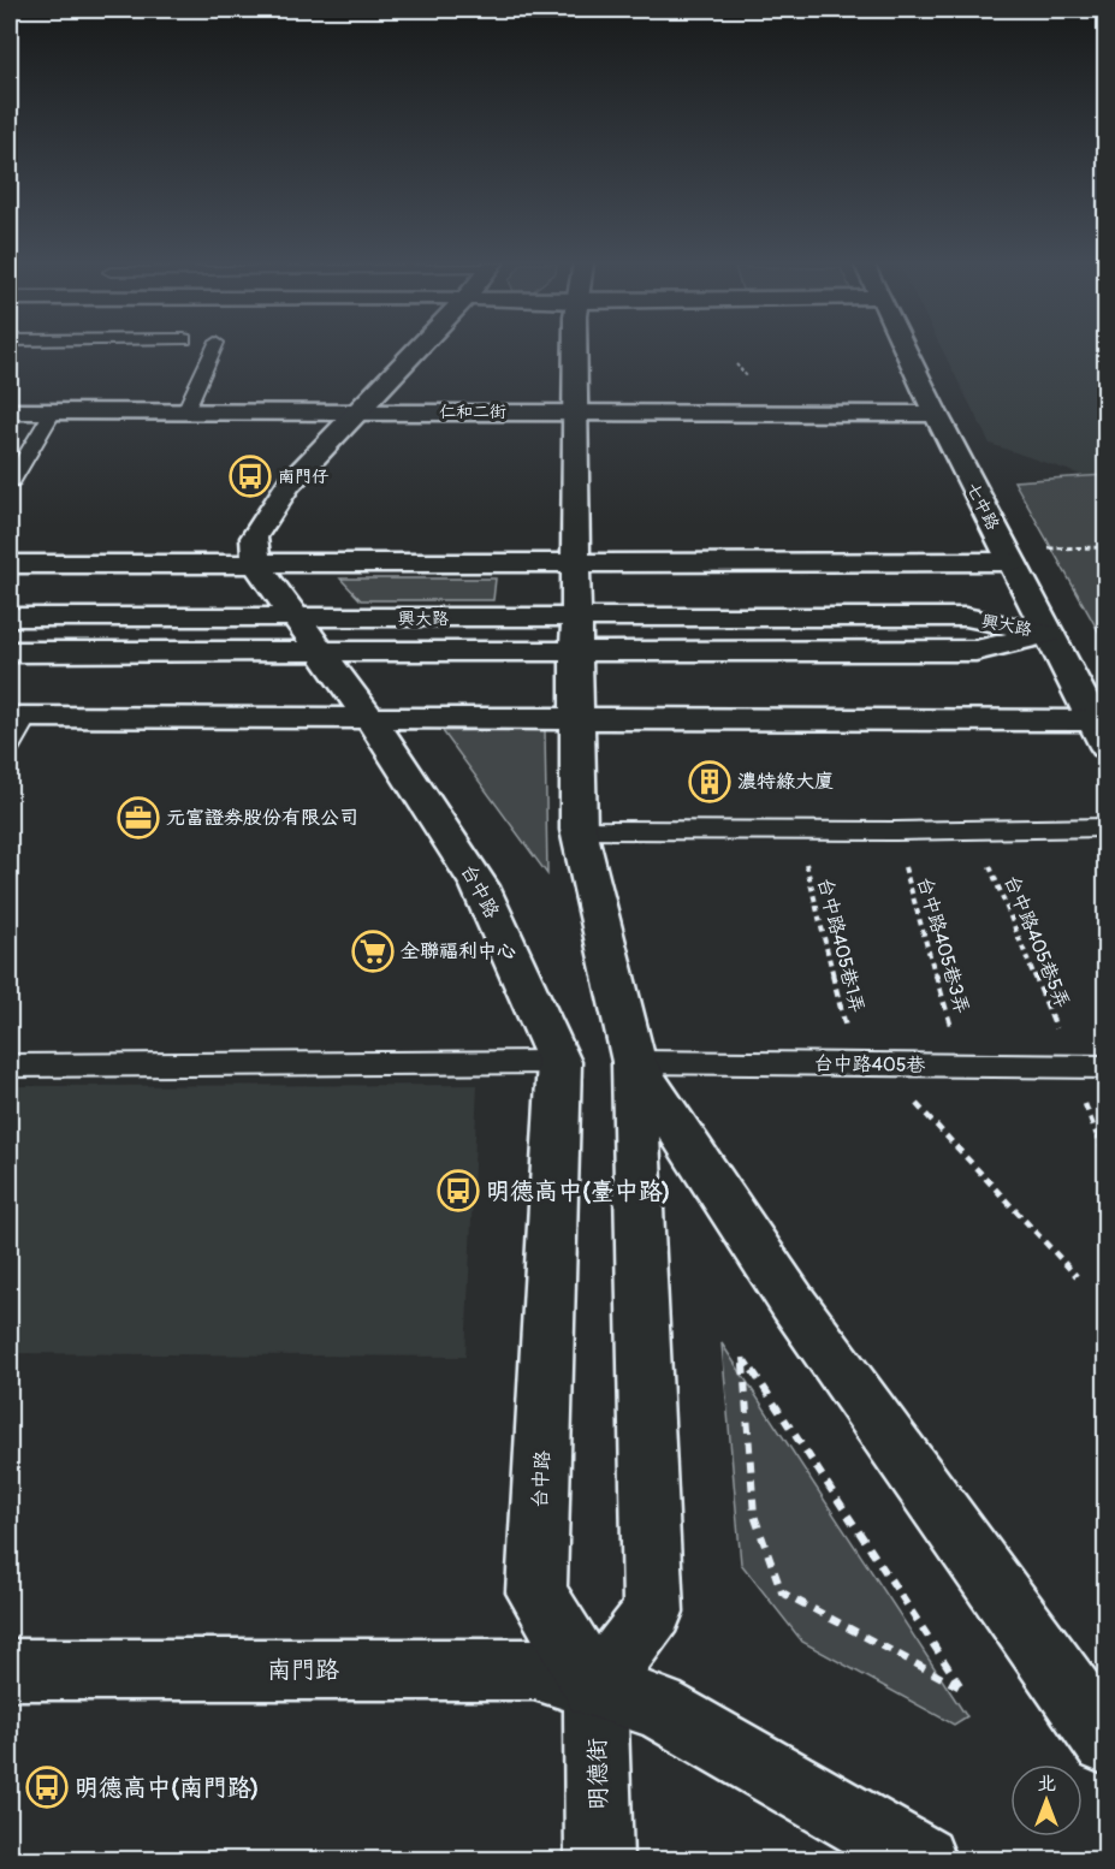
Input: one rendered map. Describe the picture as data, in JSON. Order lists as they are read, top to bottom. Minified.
{"streets":{"street":["仁和二街","七中路","興大路","台中路","南門路","明德街"],"lane":["台中路405巷"],"path":["台中路405巷5弄","台中路405巷1弄","台中路405巷3弄"]},"crossings":[["仁和二街","七中路"],["七中路","興大路"],["興大路","台中路"],["台中路","南門路"],["台中路","明德街"],["台中路405巷5弄","台中路405巷"],["台中路405巷1弄","台中路405巷"],["台中路405巷3弄","台中路405巷"],["南門路","明德街"]],"places":{"bus stop":["南門仔","明德高中(臺中路)","明德高中(南門路)"],"building":["濃特綠大廈"],"office":["元富證券股份有限公司"],"supermarket":["全聯福利中心"]},"north":"top"}
